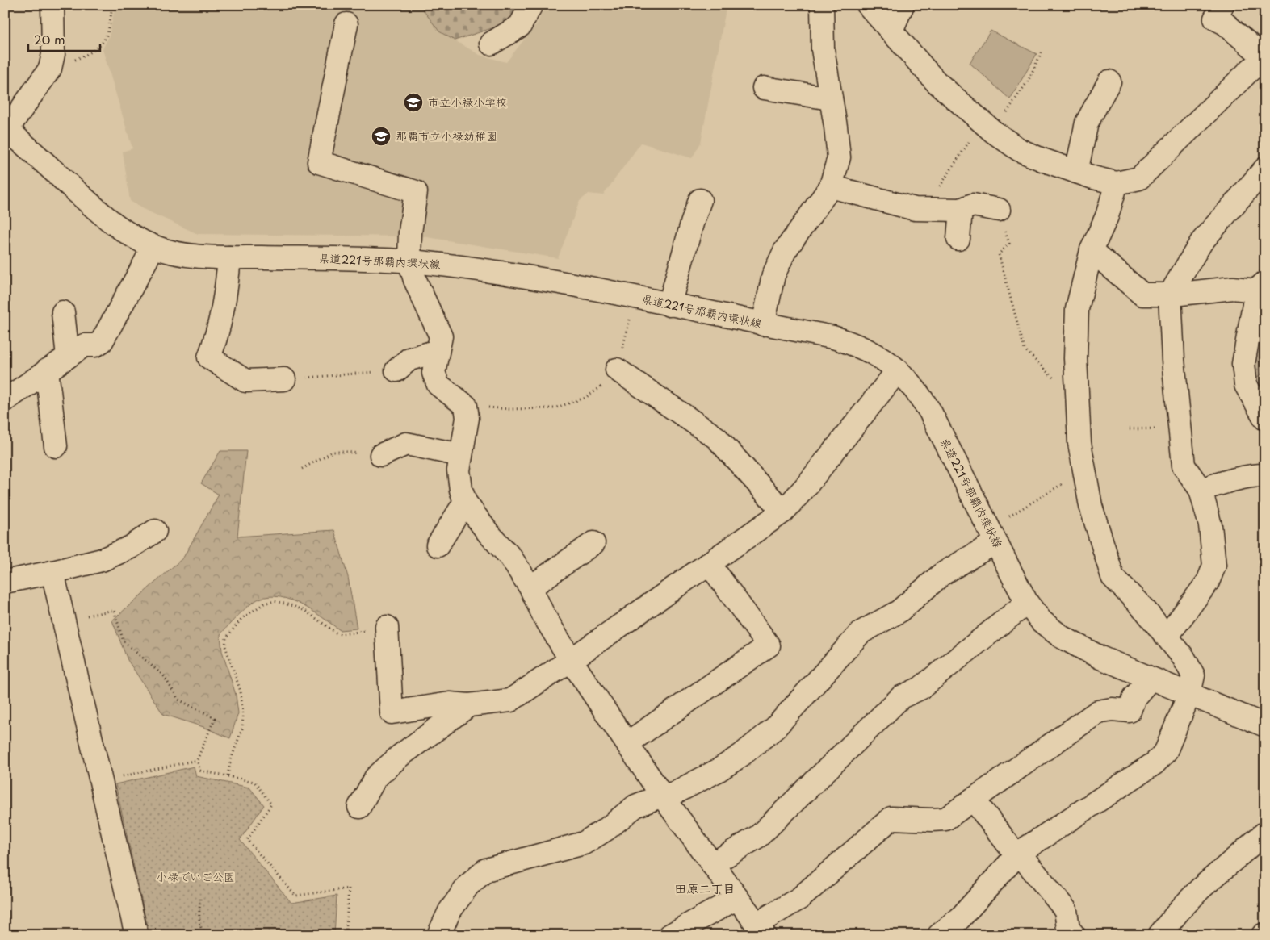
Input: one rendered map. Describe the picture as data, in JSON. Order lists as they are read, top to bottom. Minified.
{"streets":{"street":["県道221号那覇内環状線"]},"districts":["田原二丁目"],"parks":["小禄でいご公園"],"places":{"school or university":["市立小禄小学校","那覇市立小禄幼稚園"]},"scale_bar":"20 m"}
